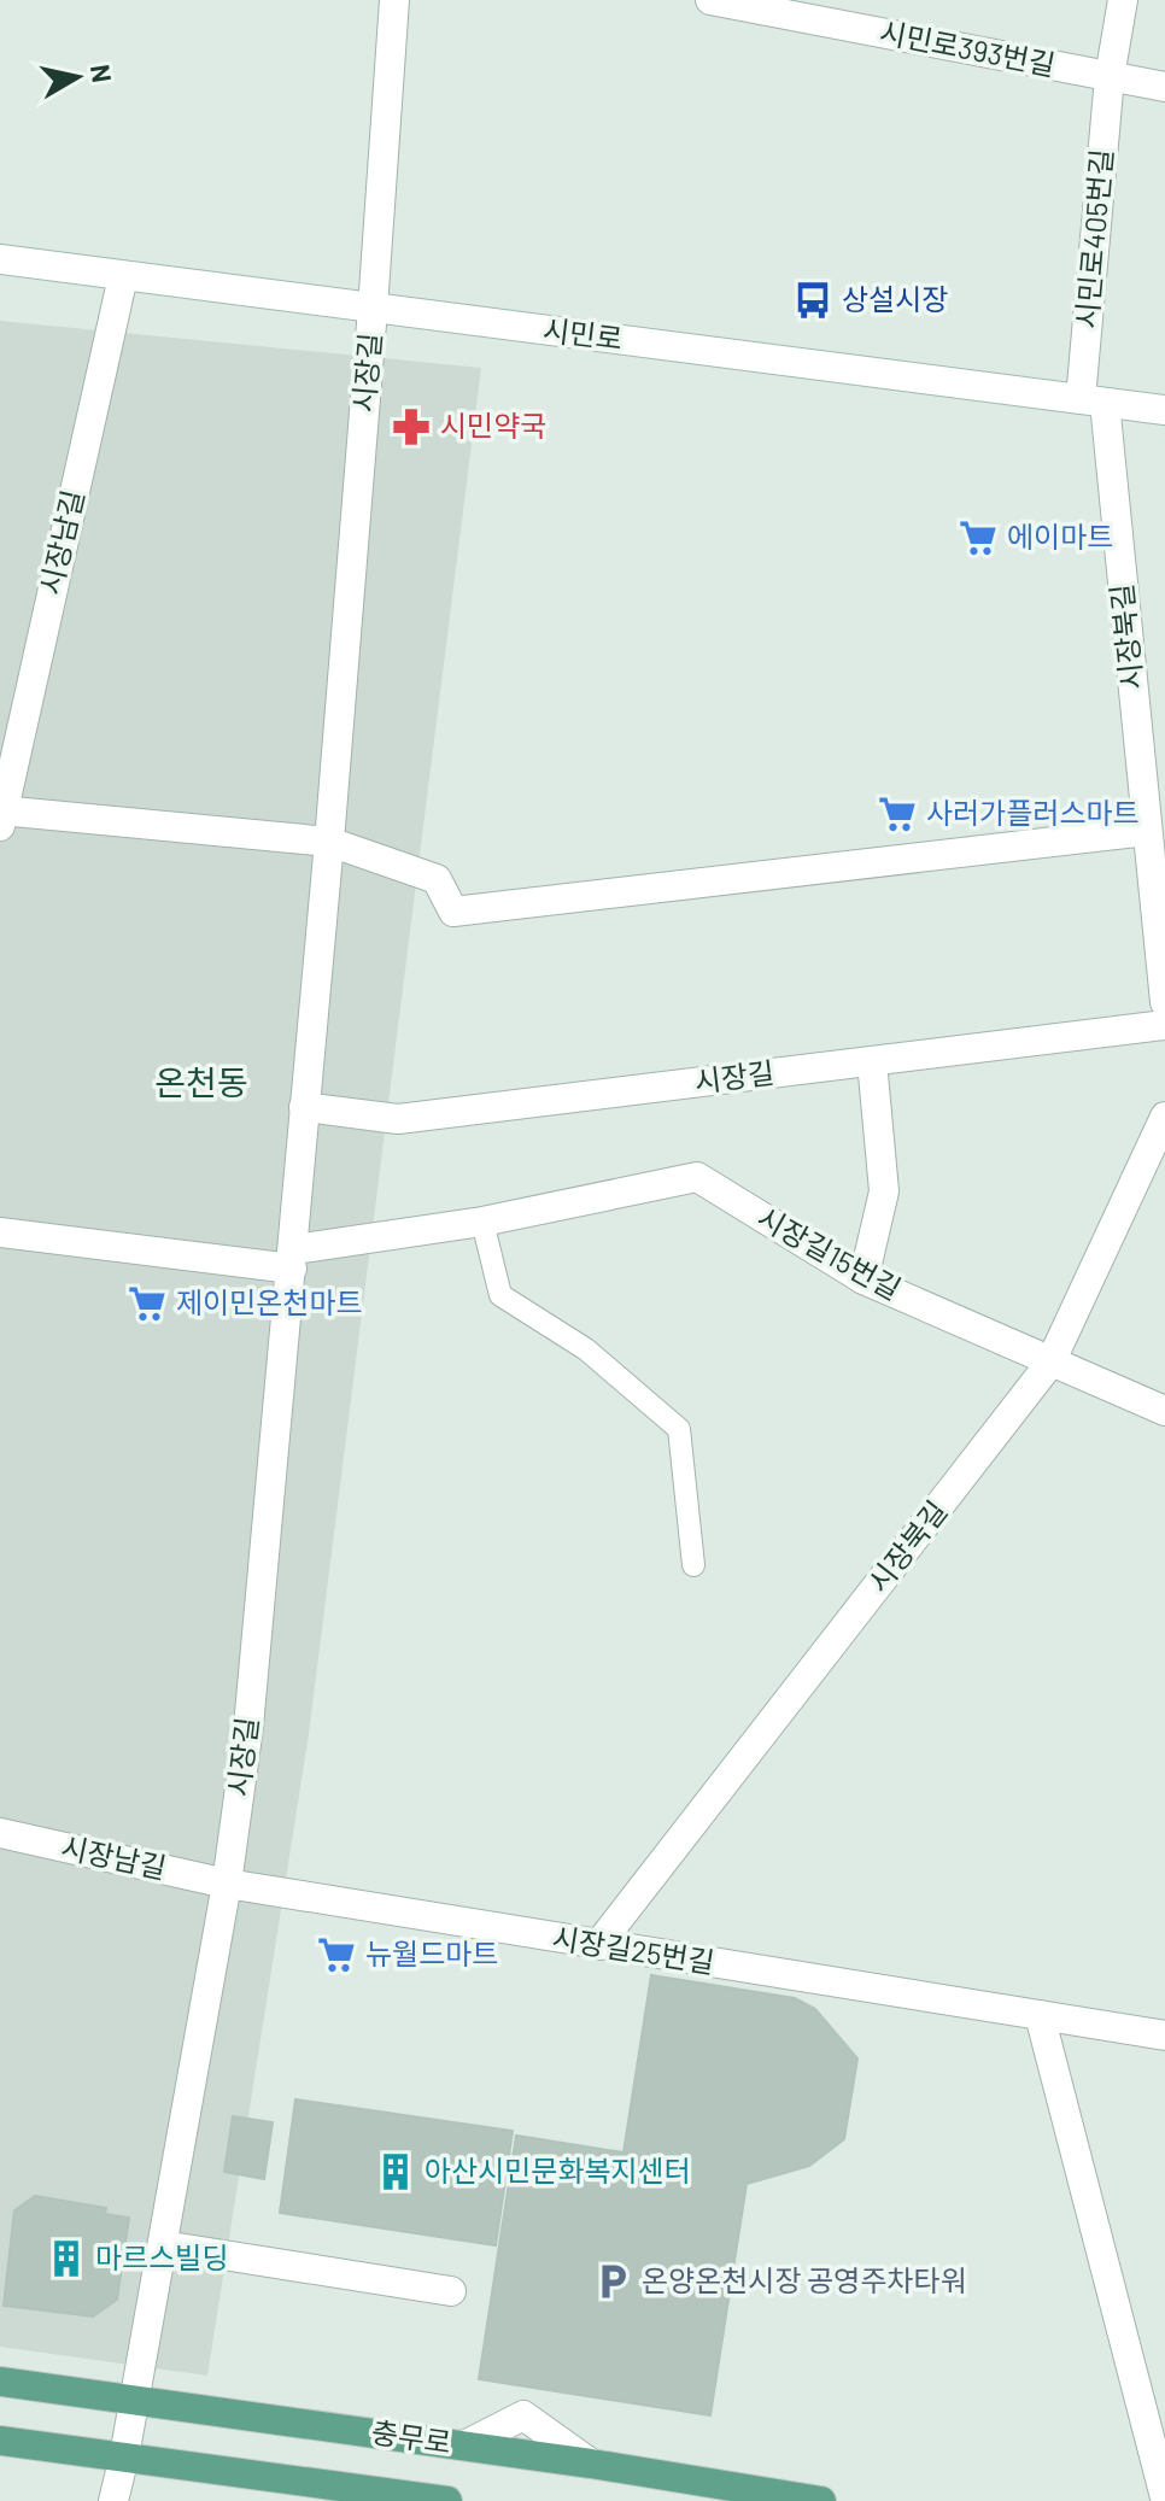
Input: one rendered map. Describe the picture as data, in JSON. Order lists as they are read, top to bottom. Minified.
{"streets":{"main road":["충무로"],"street":["시민로393번길","시민로405번길","시민로","시장길","시장남길","시장북길","시장길15번길","시장길25번길"]},"crossings":[["시민로393번길","시민로405번길"],["시민로405번길","시민로"],["시민로405번길","시장북길"],["시민로","시장길"],["시민로","시장남길"],["시민로","시장북길"],["시장길","시장남길"],["시장길","시장길15번길"],["시장길","시장길25번길"],["시장길","충무로"],["시장남길","시장길25번길"],["시장북길","시장길15번길"],["시장북길","시장길25번길"]],"districts":["온천동"],"places":{"bus stop":["상설시장"],"pharmacy":["시민약국"],"supermarket":["에이마트","사러가플러스마트","제이민온천마트","뉴월드마트"],"building":["아산시민문화복지센터","마르스빌딩"],"parking":["온양온천시장 공영주차타워"]},"north":"right"}
